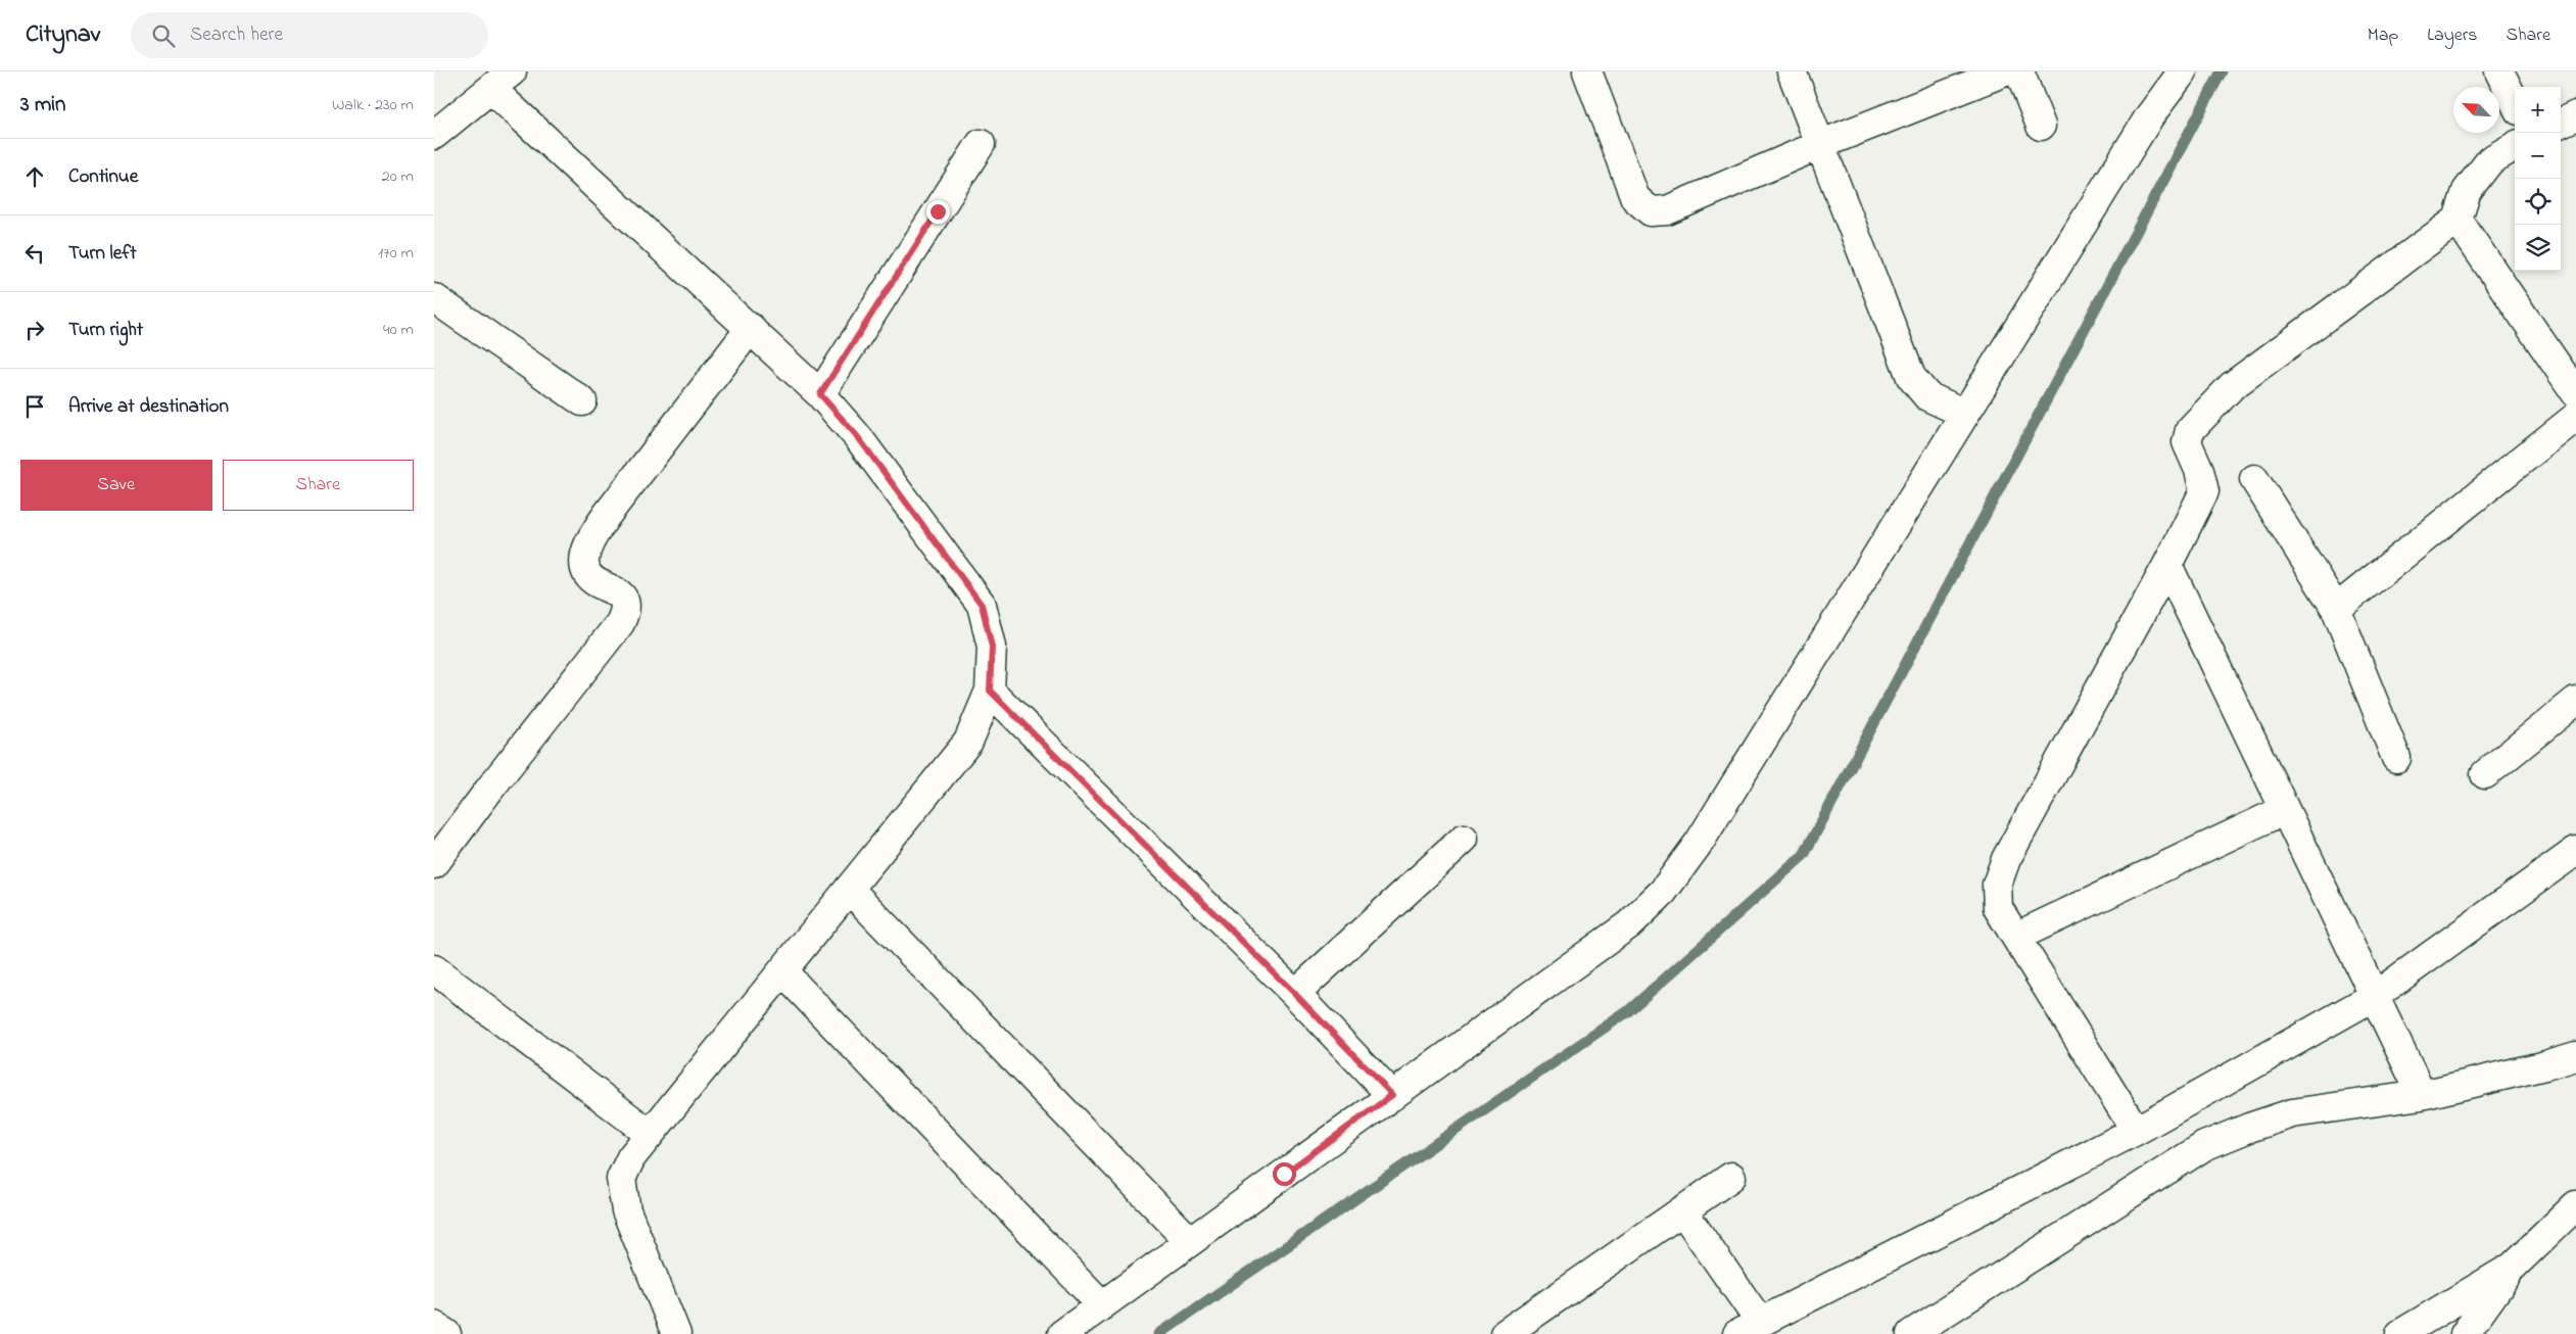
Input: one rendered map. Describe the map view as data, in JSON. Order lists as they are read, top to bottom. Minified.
{"north":"top left","page":{"header":"Citynav","search":"Search here","nav":["Map","Layers","Share"],"heading":["3 min","Walk · 230 m"],"map_buttons":["+","−"],"list":[["Continue","20 m"],["Turn left","170 m"],["Turn right","40 m"],"Arrive at destination"],"buttons":["Save","Share"]}}
